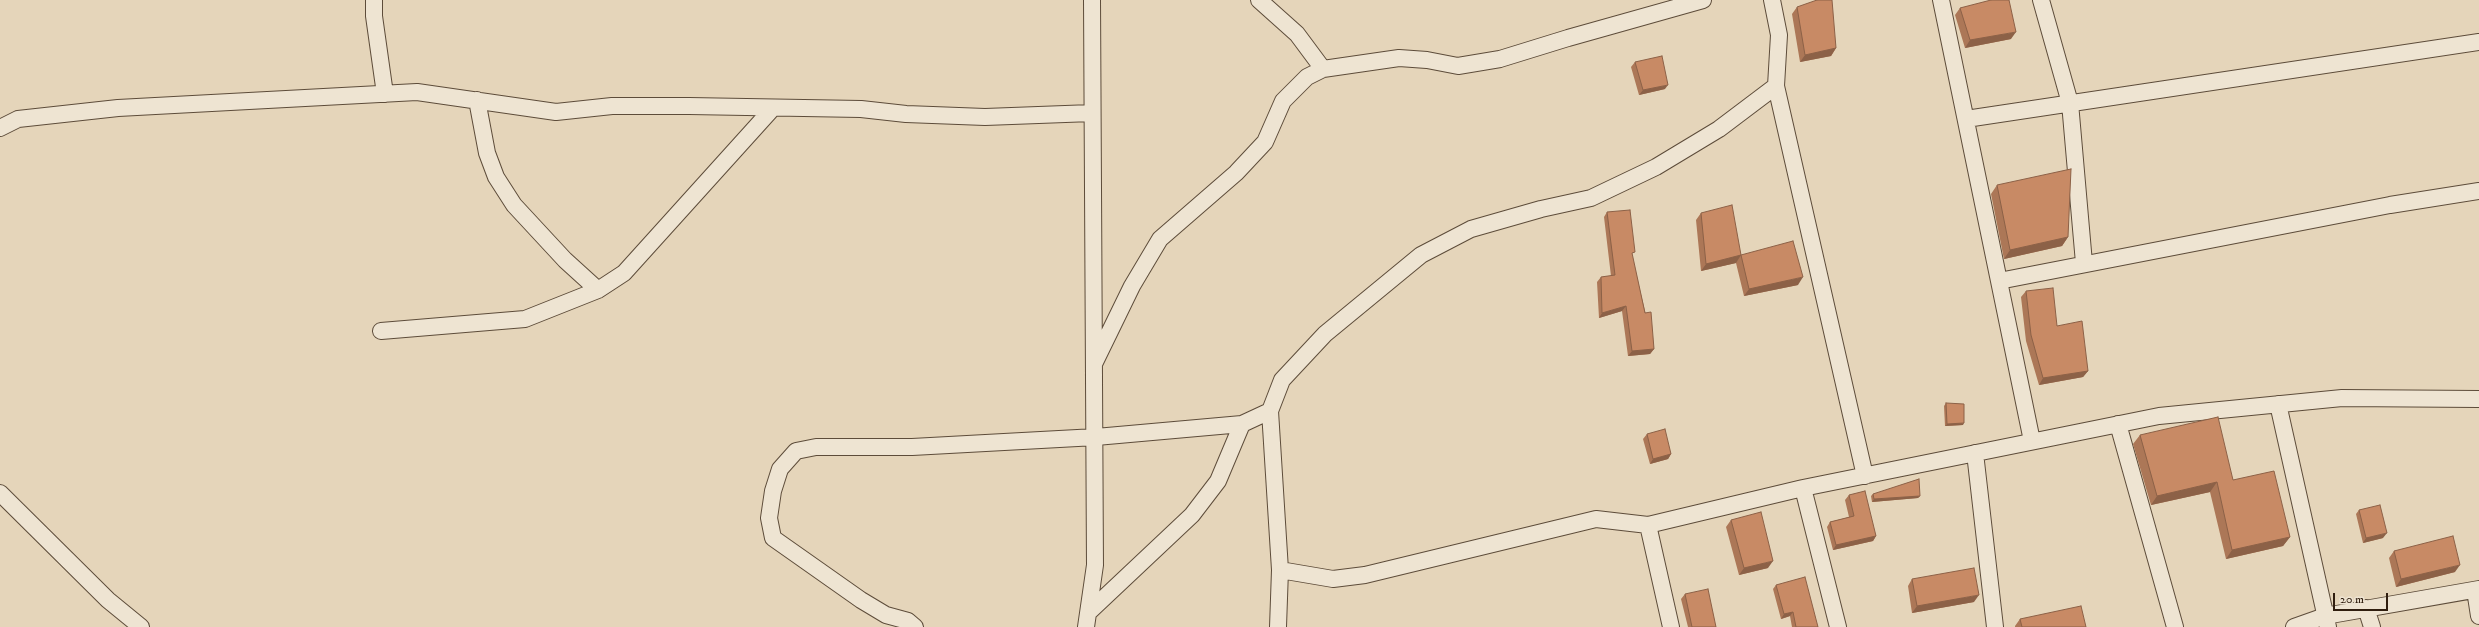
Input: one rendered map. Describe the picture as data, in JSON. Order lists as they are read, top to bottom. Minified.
{"scale_bar":"20 m"}
